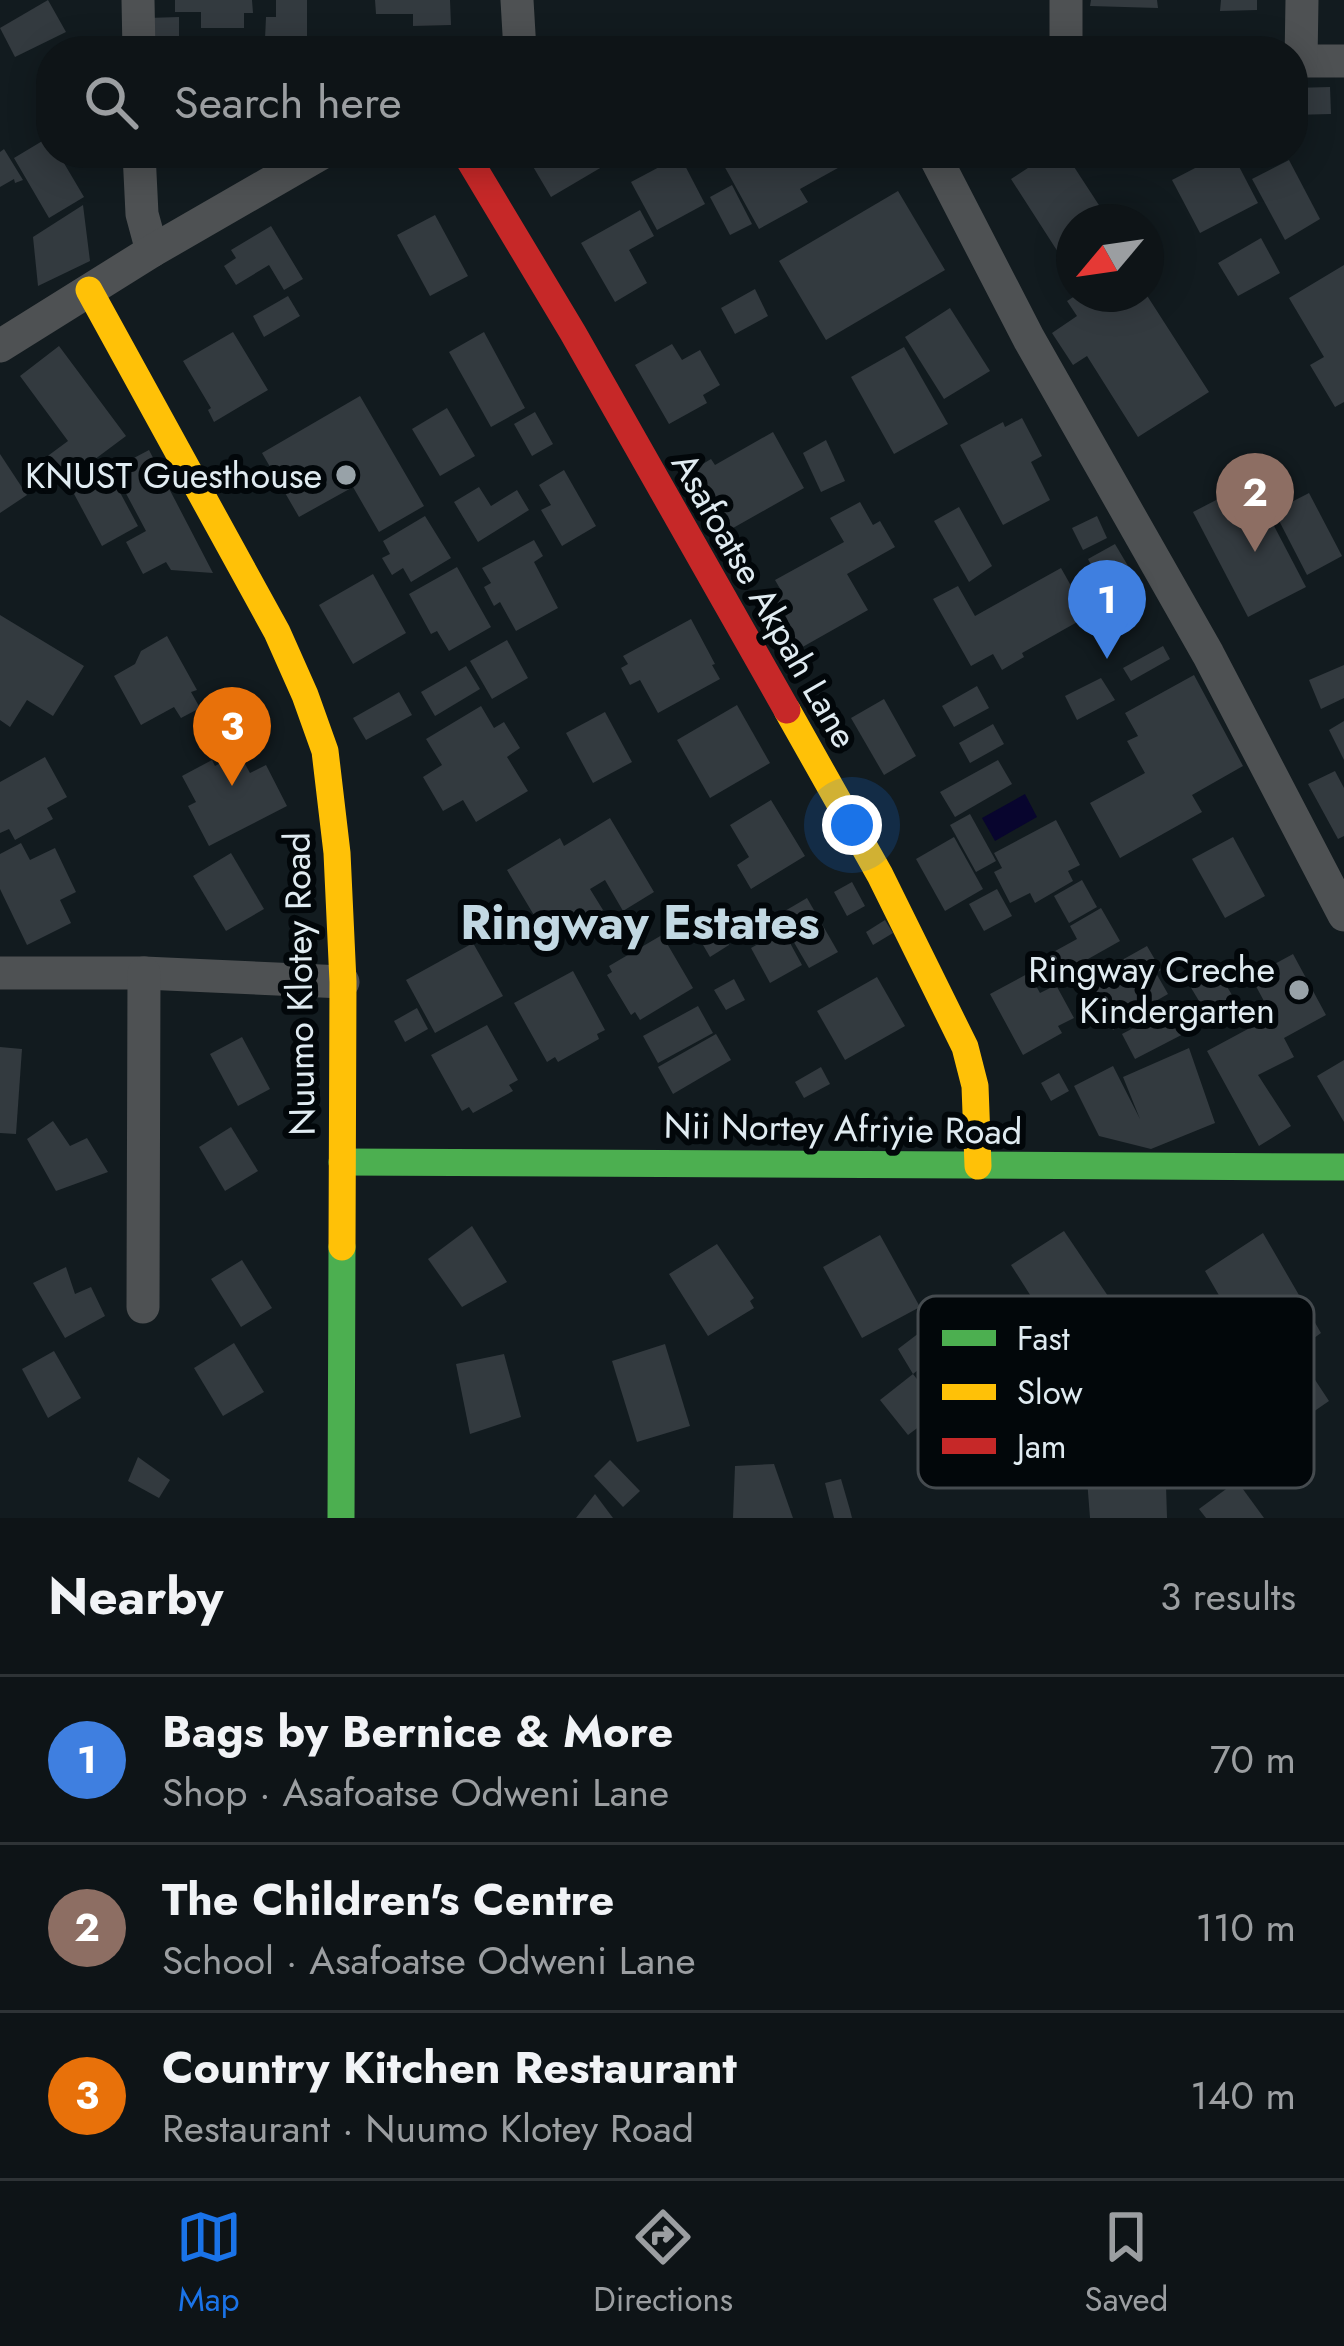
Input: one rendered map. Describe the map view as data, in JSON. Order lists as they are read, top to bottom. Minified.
{"streets":{"street":["Asafoatse Akpah Lane","Nuumo Klotey Road","Nii Nortey Afriyie Road"]},"crossings":[["Asafoatse Akpah Lane","Nii Nortey Afriyie Road"],["Nuumo Klotey Road","Nii Nortey Afriyie Road"]],"districts":["Ringway Estates"],"places":["KNUST Guesthouse","Ringway Creche Kindergarten"],"legend":["Fast","Slow","Jam"],"north":"bottom left","page":{"search":"Search here","pins":["2","1","3"],"heading":["Nearby","3 results"],"list":[{"mark":"1","name":"Bags by Bernice & More","note":"Shop · Asafoatse Odweni Lane","value":"70 m"},{"mark":"2","name":"The Children's Centre","note":"School · Asafoatse Odweni Lane","value":"110 m"},{"mark":"3","name":"Country Kitchen Restaurant","note":"Restaurant · Nuumo Klotey Road","value":"140 m"}],"nav":["Map","Directions","Saved"]}}
